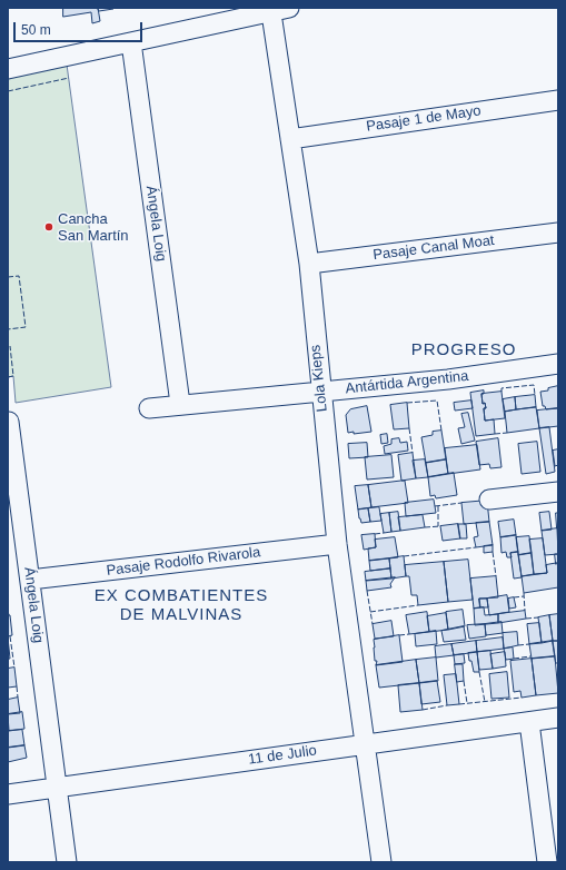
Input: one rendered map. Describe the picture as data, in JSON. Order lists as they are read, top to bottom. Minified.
{"streets":{"street":["Pasaje 1 de Mayo","Ángela Loig","Pasaje Canal Moat","Lola Kieps","Antártida Argentina","Pasaje Rodolfo Rivarola","11 de Julio"]},"crossings":[["Pasaje 1 de Mayo","Lola Kieps"],["Ángela Loig","Antártida Argentina"],["Ángela Loig","Pasaje Rodolfo Rivarola"],["Ángela Loig","11 de Julio"],["Pasaje Canal Moat","Lola Kieps"],["Lola Kieps","Antártida Argentina"],["Lola Kieps","Pasaje Rodolfo Rivarola"],["Lola Kieps","11 de Julio"]],"districts":["PROGRESO","EX COMBATIENTES DE MALVINAS"],"places":["Cancha San Martín"],"scale_bar":"50 m"}
